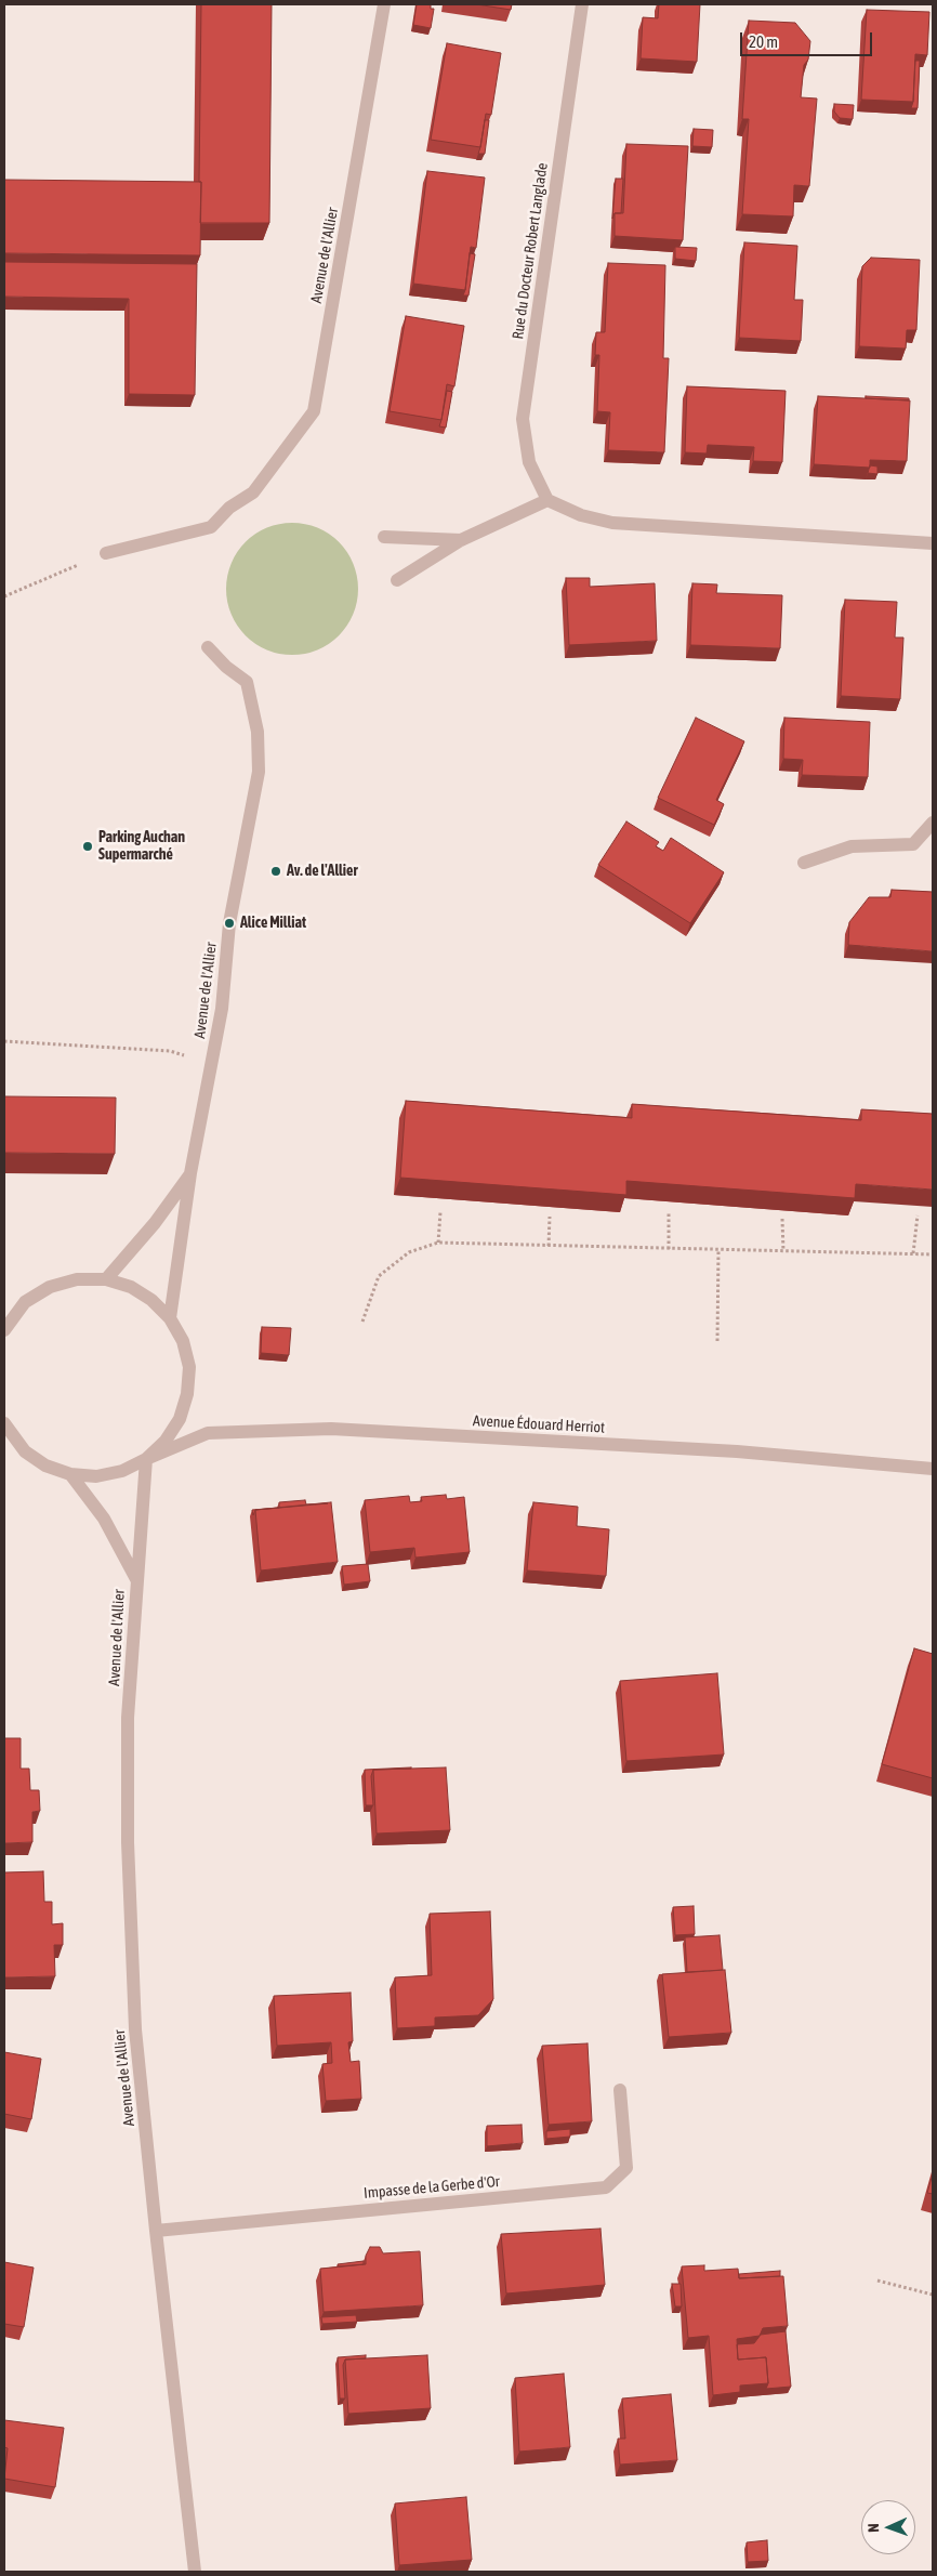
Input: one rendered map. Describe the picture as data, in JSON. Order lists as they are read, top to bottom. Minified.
{"streets":{"street":["Rue du Docteur Robert Langlade","Avenue de l'Allier","Avenue Édouard Herriot","Impasse de la Gerbe d'Or"]},"crossings":[["Avenue de l'Allier","Avenue Édouard Herriot"],["Avenue de l'Allier","Impasse de la Gerbe d'Or"]],"places":["Parking Auchan Supermarché","Av. de l'Allier","Alice Milliat"],"scale_bar":"20 m","north":"left"}
